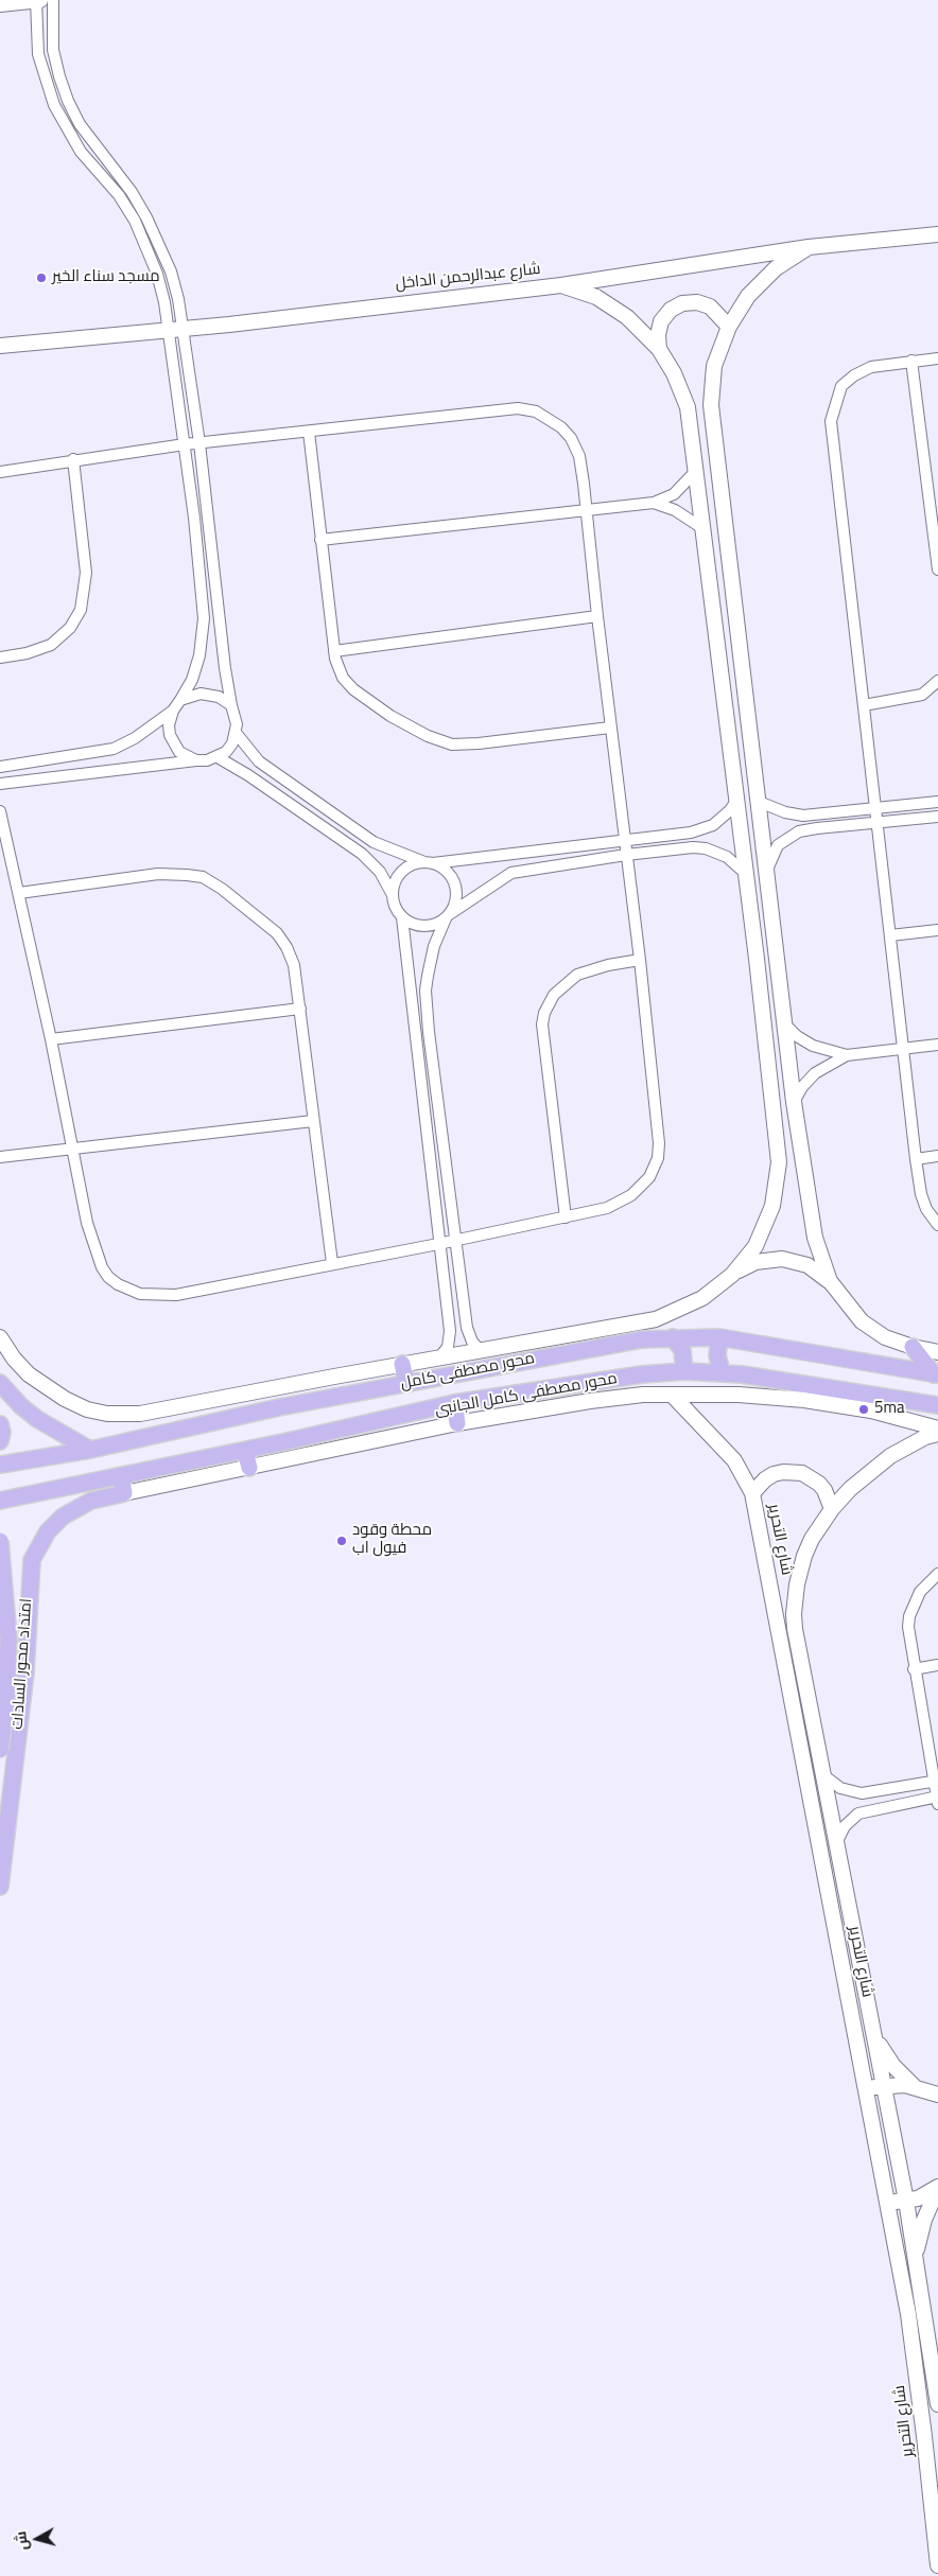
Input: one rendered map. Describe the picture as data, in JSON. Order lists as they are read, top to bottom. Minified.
{"streets":{"main road":["محور مصطفى كامل","امتداد محور السادات"],"street":["شارع عبدالرحمن الداخل","محور مصطفى كامل الجانبى","شارع التحرير"]},"crossings":[["محور مصطفى كامل الجانبى","شارع التحرير"],["محور مصطفى كامل الجانبى","امتداد محور السادات"]],"places":["مسجد سناء الخير","5ma","محطة وقود فيول اب"],"north":"left"}
